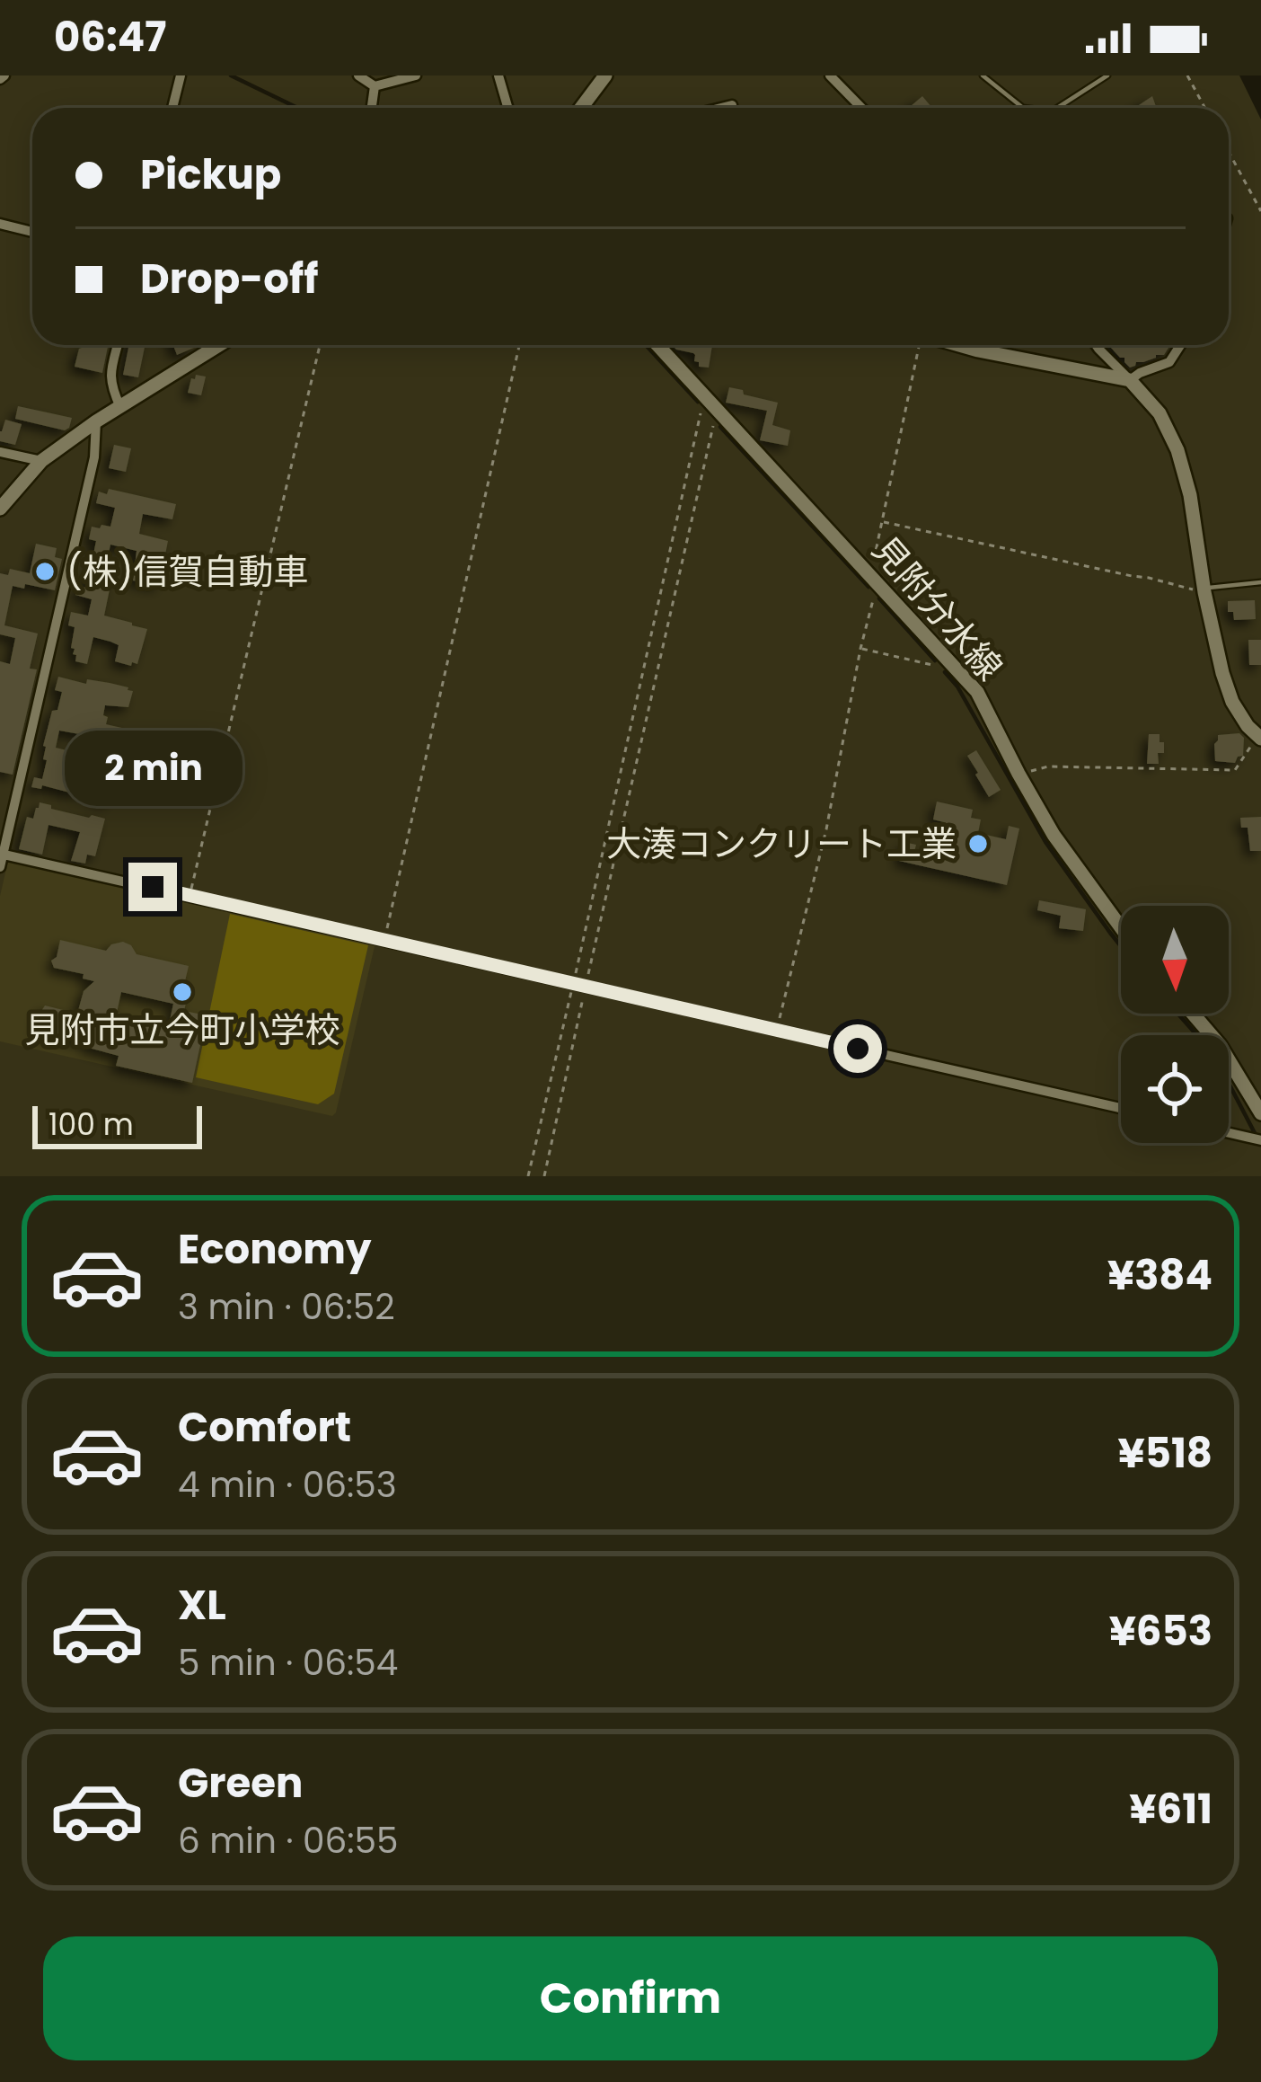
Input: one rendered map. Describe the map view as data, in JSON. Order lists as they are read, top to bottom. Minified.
{"streets":{"main road":["見附分水線"]},"places":["(株)信賀自動車","大湊コンクリート工業","見附市立今町小学校"],"scale_bar":"100 m","north":"bottom","page":{"status":"06:47","banner":["Pickup","Drop-off"],"bubble":"2 min","scale":"100 m","list":[{"name":"Economy","note":"3 min · 06:52","value":"¥384"},{"name":"Comfort","note":"4 min · 06:53","value":"¥518"},{"name":"XL","note":"5 min · 06:54","value":"¥653"},{"name":"Green","note":"6 min · 06:55","value":"¥611"}],"buttons":"Confirm"}}
